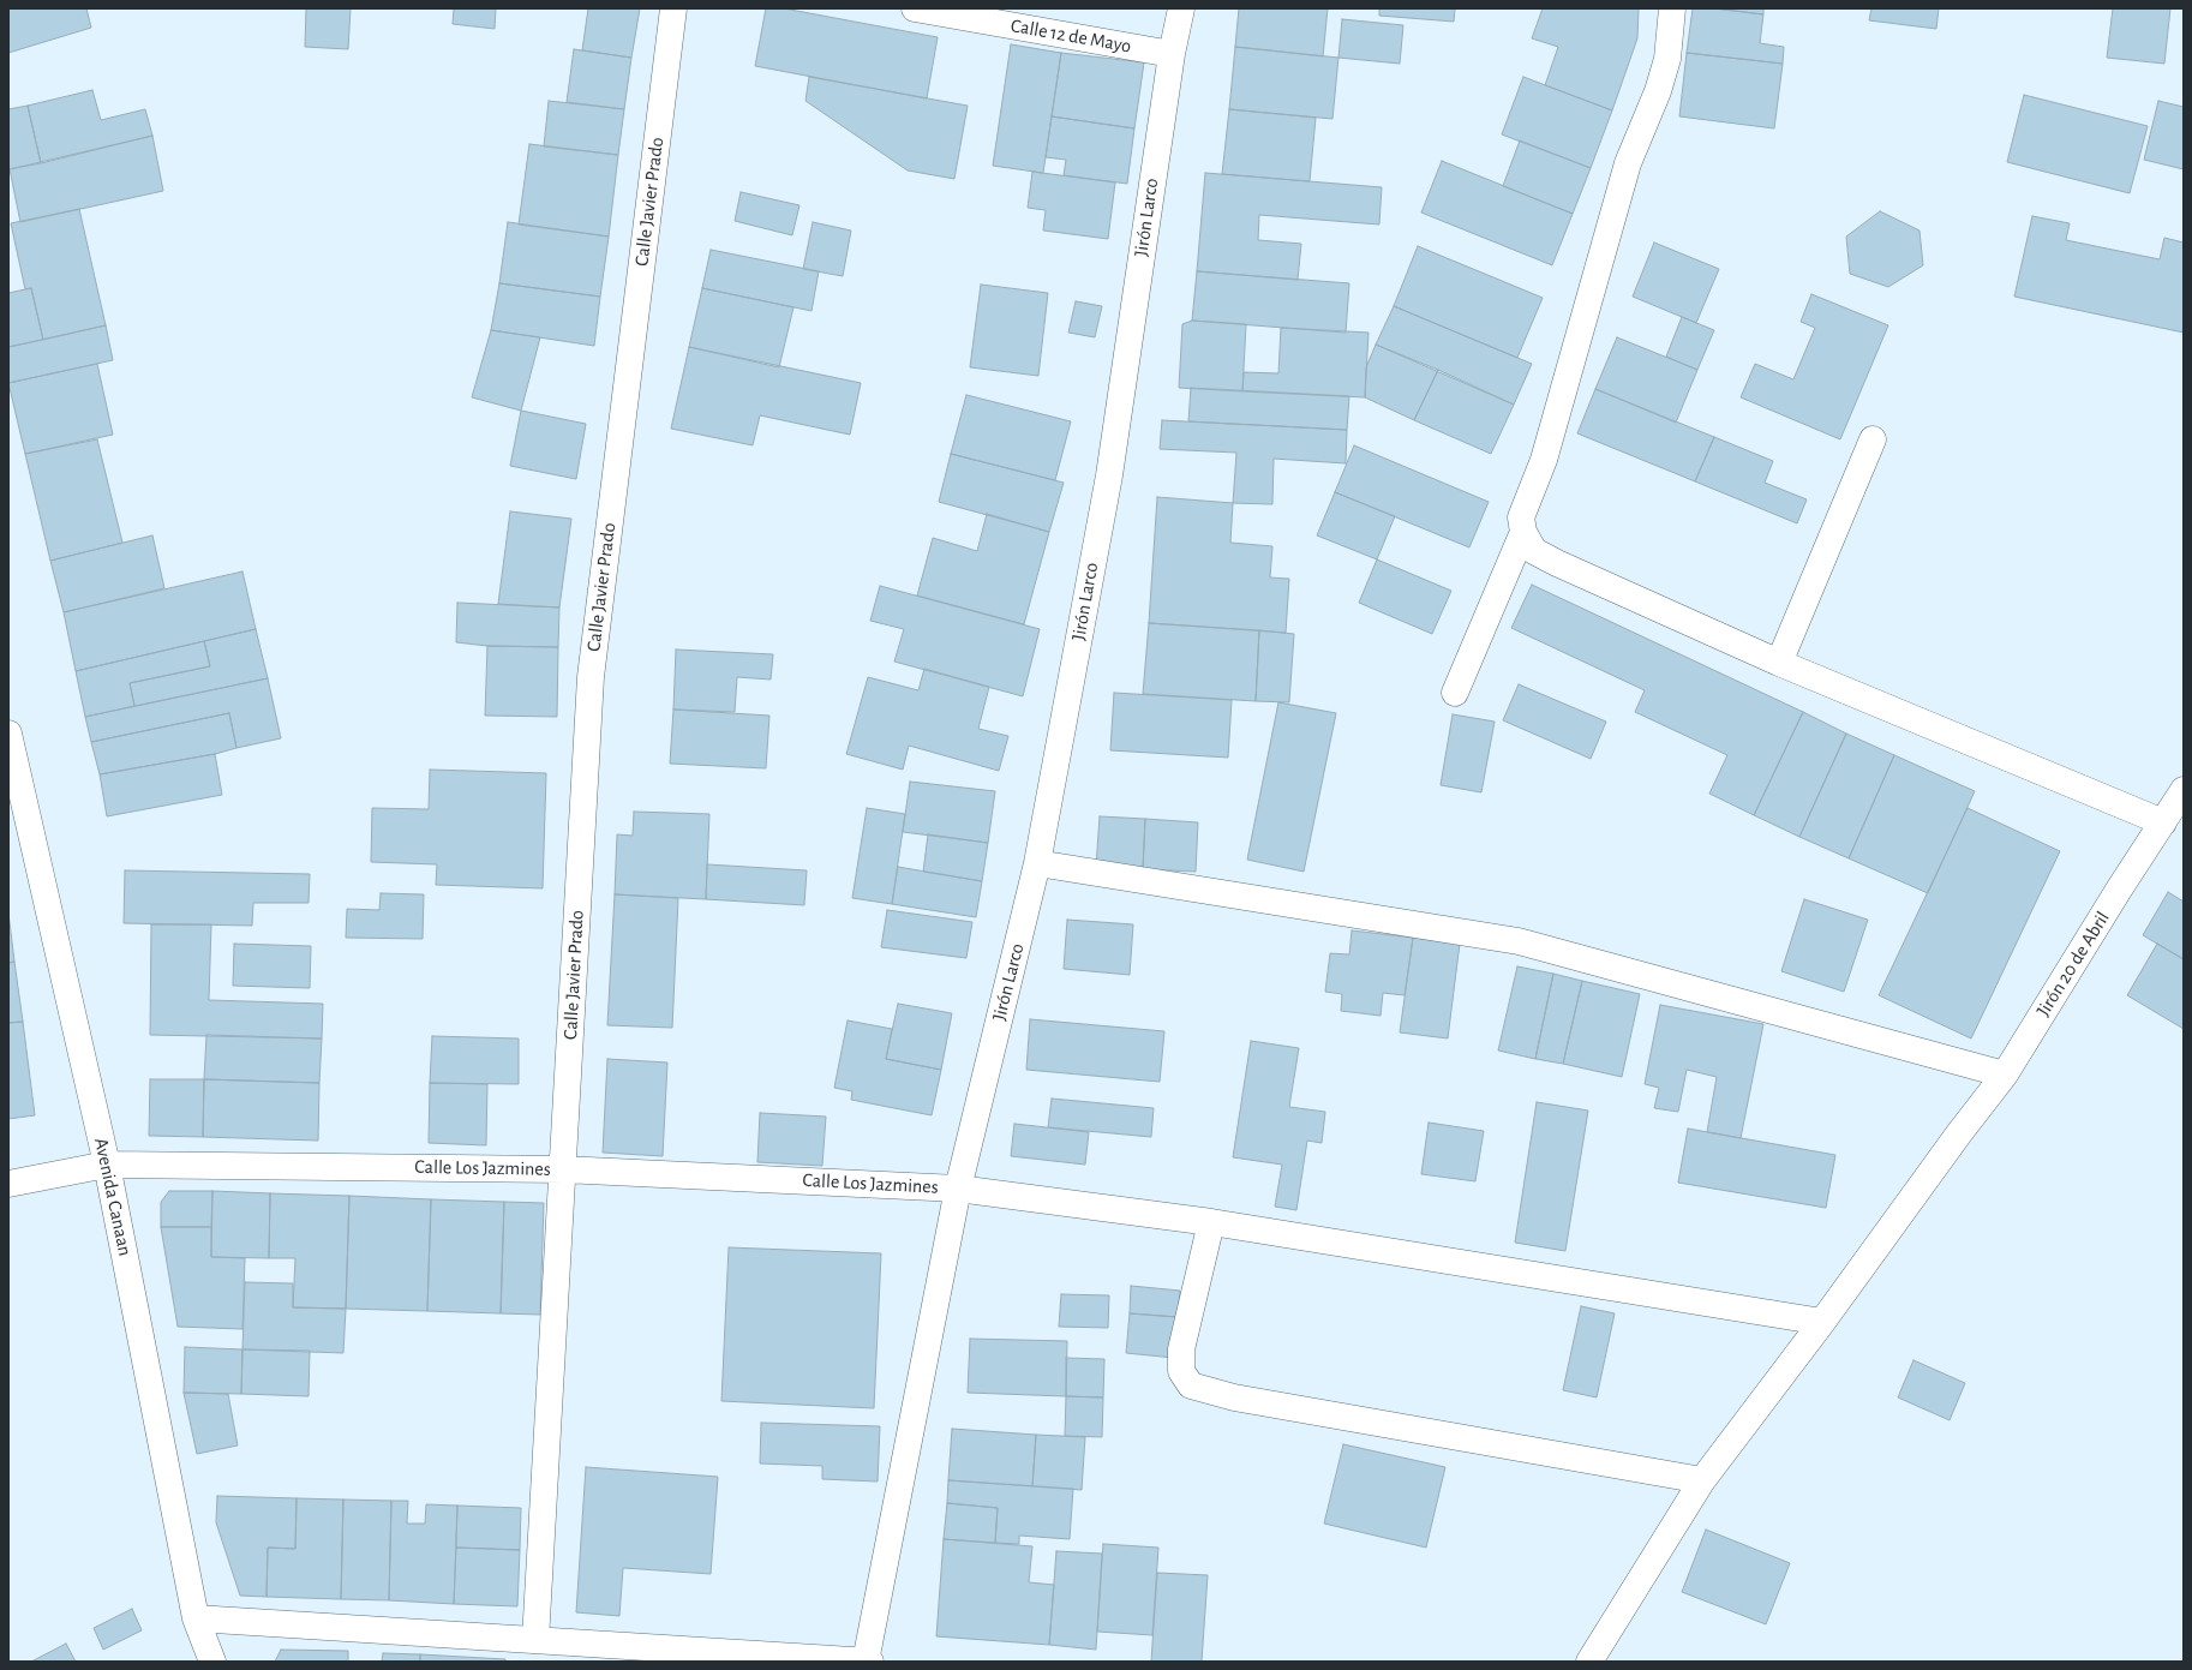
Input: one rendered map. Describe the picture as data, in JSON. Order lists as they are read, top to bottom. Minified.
{"streets":{"street":["Calle 12 de Mayo","Calle Javier Prado","Jirón Larco","Jirón 20 de Abril","Calle Los Jazmines","Avenida Canaan"]},"crossings":[["Calle 12 de Mayo","Jirón Larco"],["Calle Javier Prado","Calle Los Jazmines"],["Jirón Larco","Calle Los Jazmines"],["Jirón 20 de Abril","Calle Los Jazmines"],["Calle Los Jazmines","Avenida Canaan"]]}
